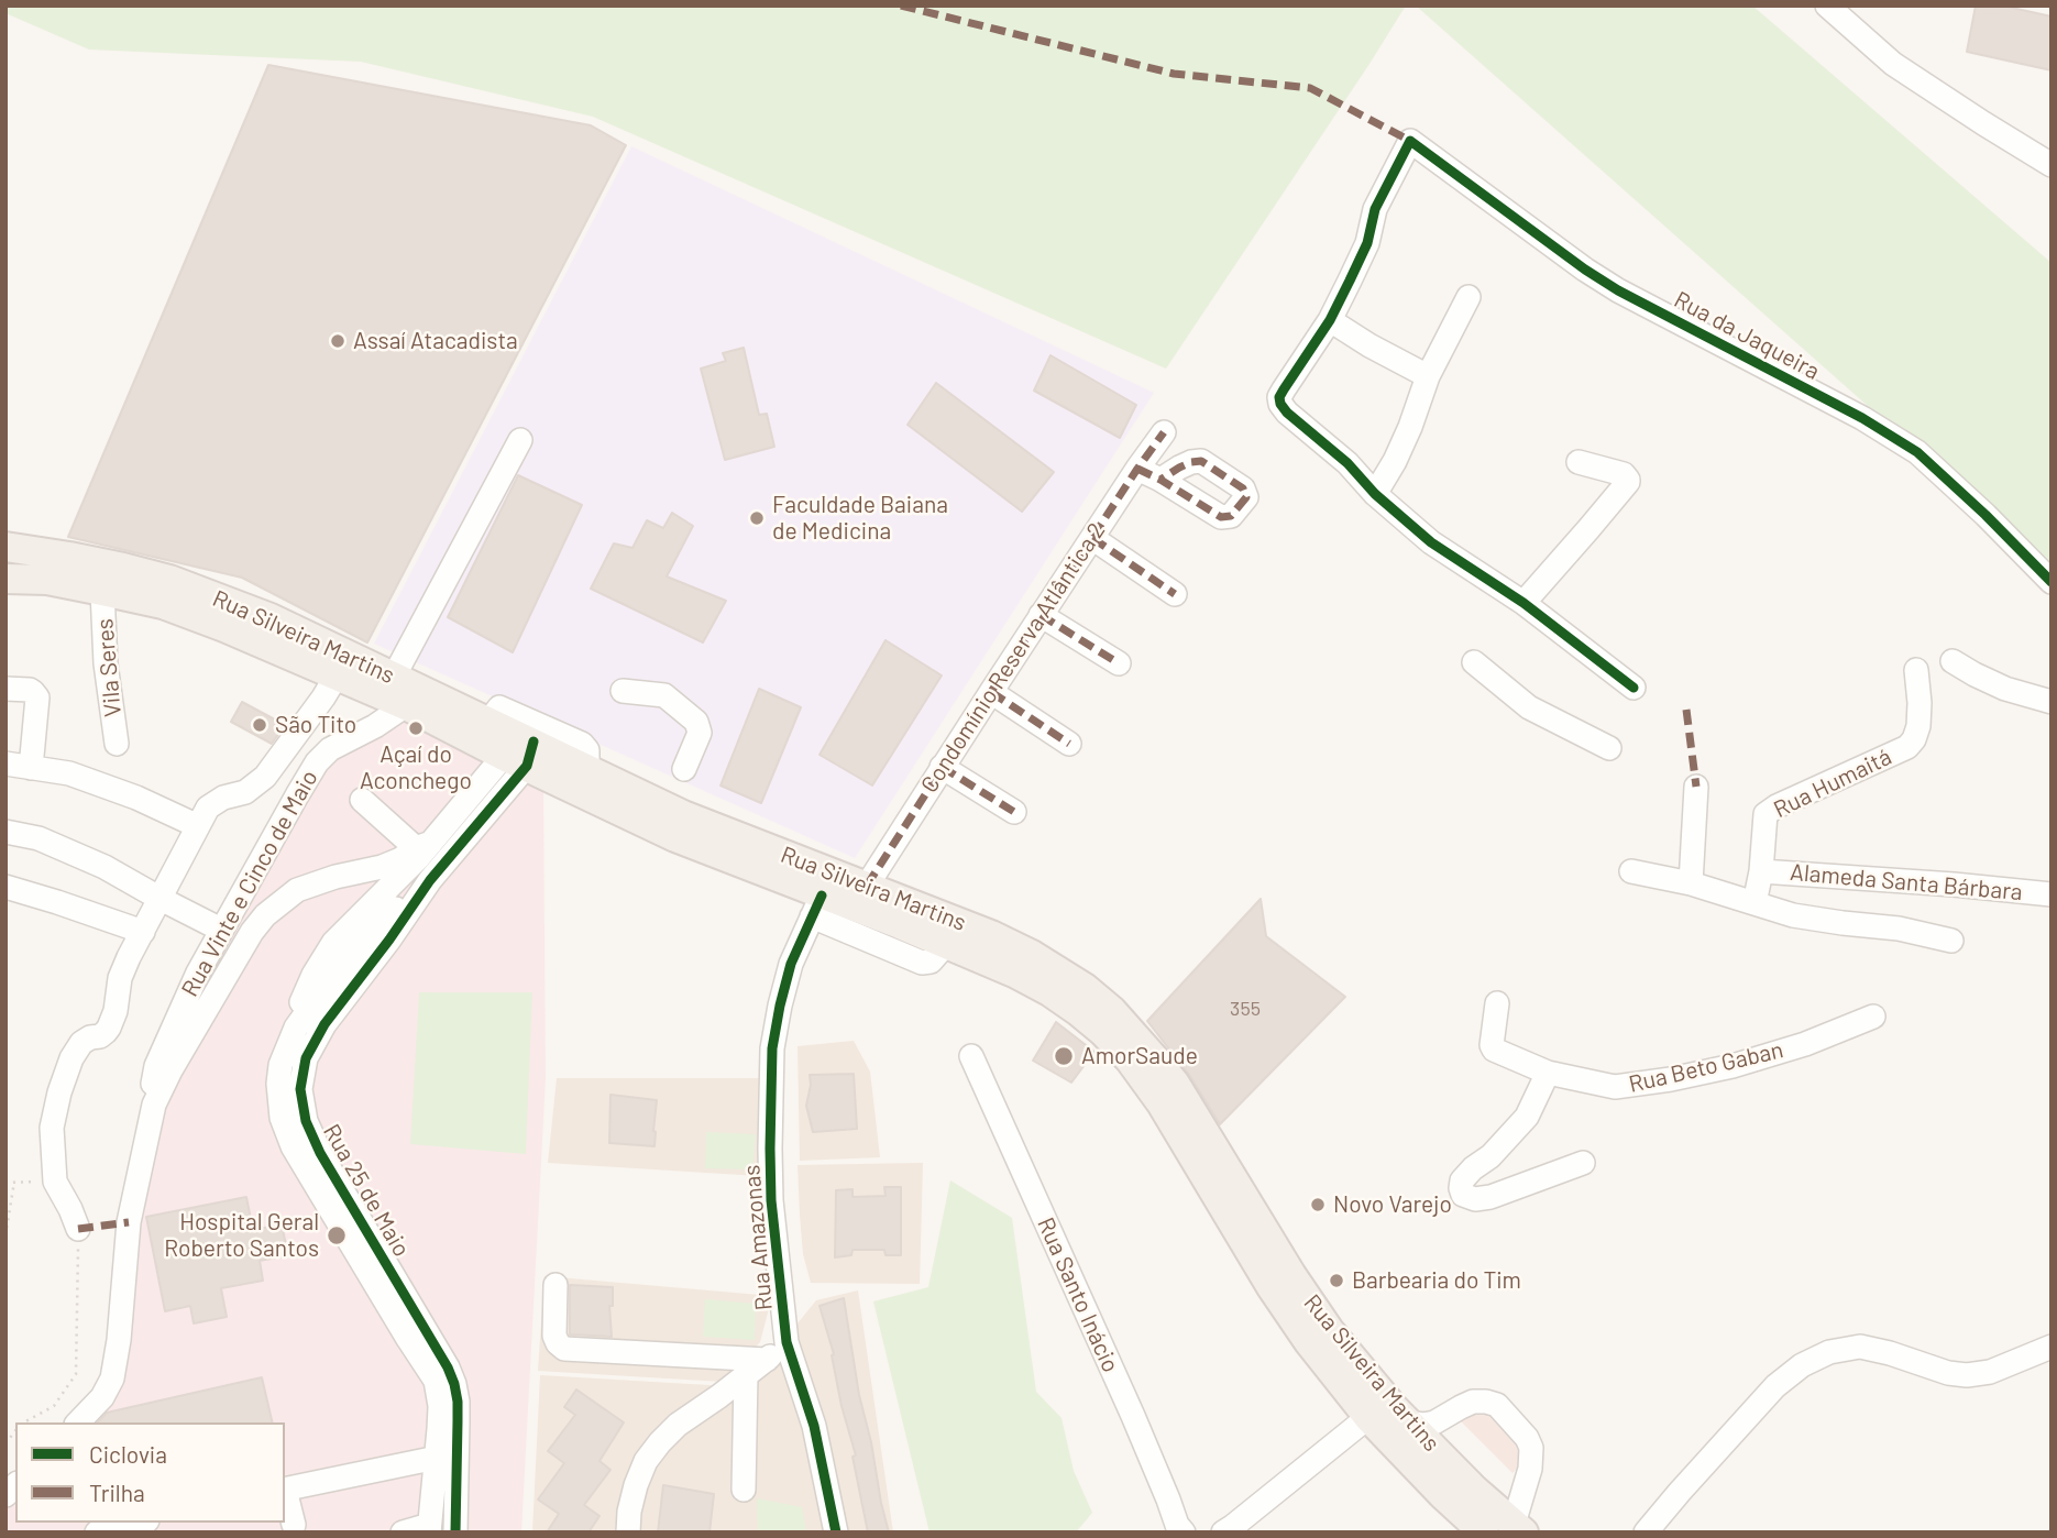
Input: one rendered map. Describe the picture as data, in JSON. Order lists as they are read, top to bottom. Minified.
{"streets":{"main road":["Rua Silveira Martins"],"street":["Rua da Jaqueira","Condomínio Reserva Atlântica 2","Vila Seres","Rua Humaitá","Alameda Santa Bárbara","Rua Vinte e Cinco de Maio","Rua Beto Gaban","Rua 25 de Maio","Rua Amazonas","Rua Santo Inácio"]},"crossings":[["Rua Silveira Martins","Condomínio Reserva Atlântica 2"],["Rua Silveira Martins","Vila Seres"],["Rua Silveira Martins","Rua Vinte e Cinco de Maio"],["Rua Silveira Martins","Rua 25 de Maio"],["Rua Silveira Martins","Rua Amazonas"],["Rua Humaitá","Alameda Santa Bárbara"],["Rua Vinte e Cinco de Maio","Rua 25 de Maio"]],"places":["Assaí Atacadista","Faculdade Baiana de Medicina","São Tito","Açaí do Aconchego","AmorSaude","Novo Varejo","Hospital Geral Roberto Santos","Barbearia do Tim"],"house_numbers":["355"],"legend":["Ciclovia","Trilha"]}
